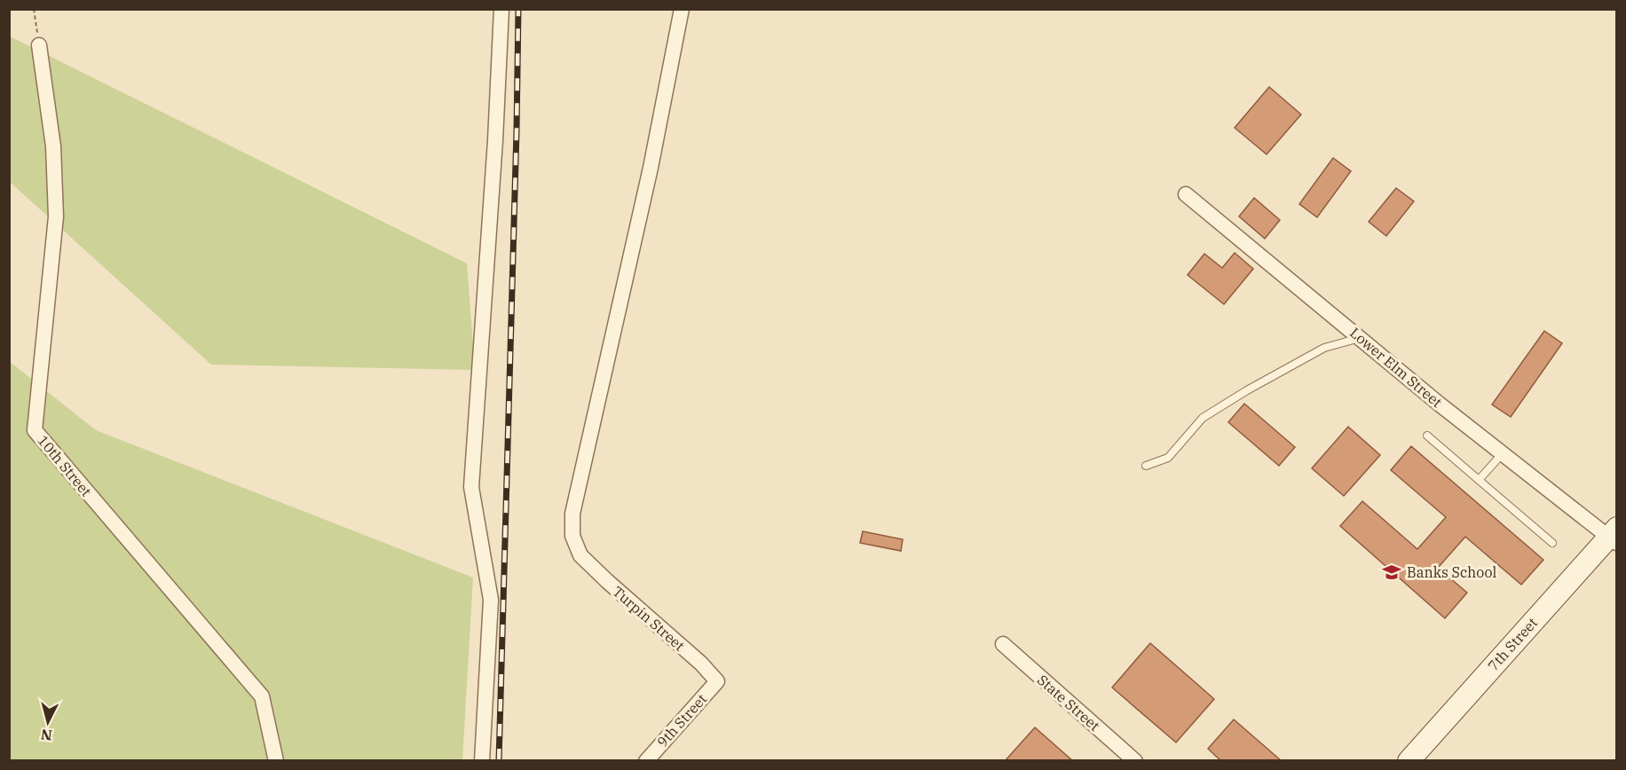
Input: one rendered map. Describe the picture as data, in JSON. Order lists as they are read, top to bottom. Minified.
{"streets":{"street":["Lower Elm Street","10th Street","Turpin Street","7th Street","State Street","9th Street"]},"crossings":[["Lower Elm Street","7th Street"],["Turpin Street","9th Street"]],"places":{"school or university":["Banks School"]},"north":"bottom"}
